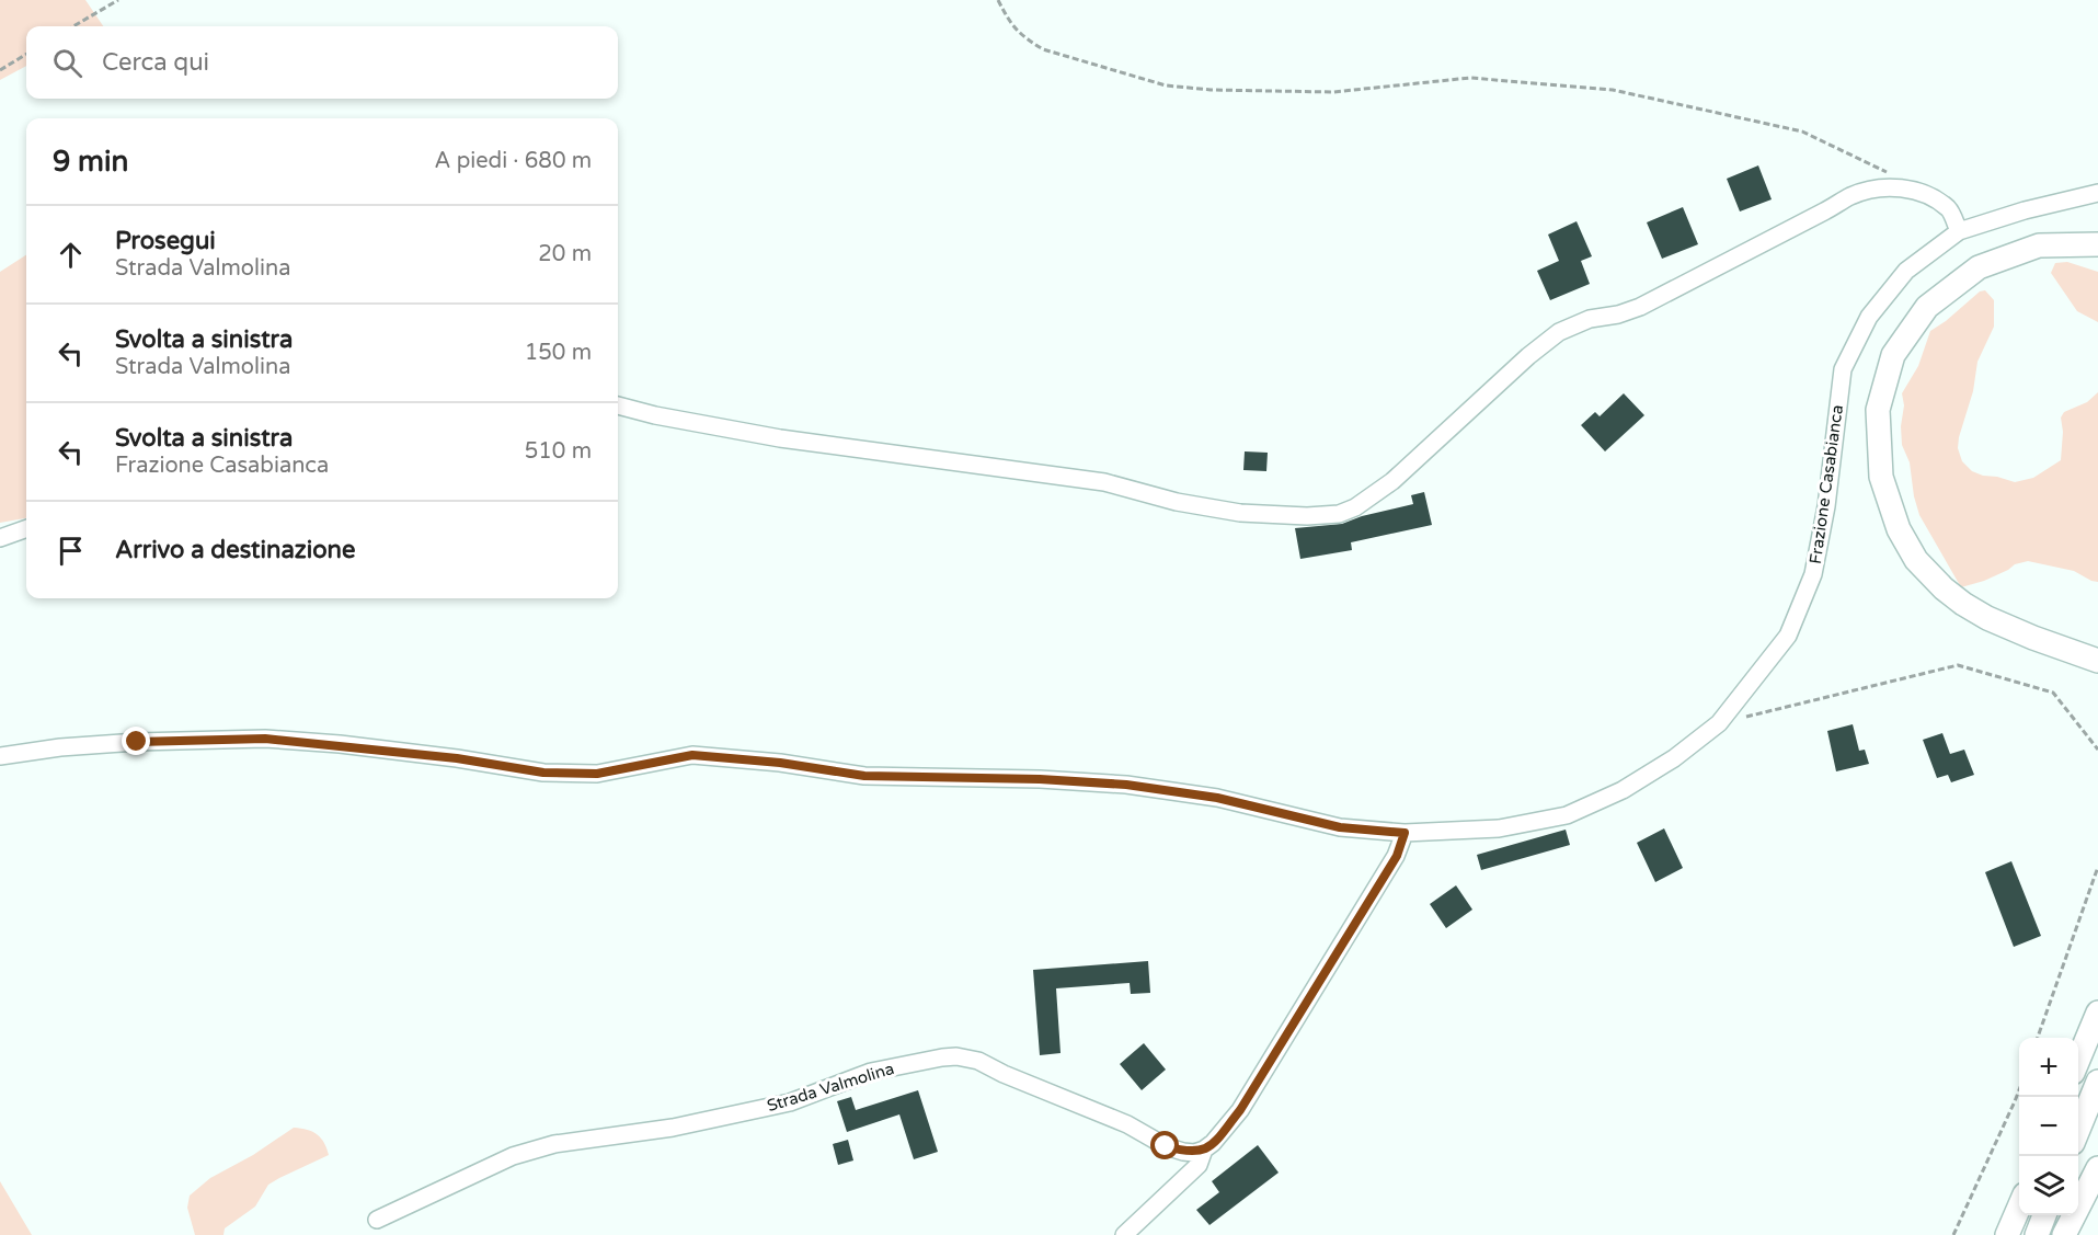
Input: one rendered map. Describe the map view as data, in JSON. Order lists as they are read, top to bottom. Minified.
{"streets":{"street":["Frazione Casabianca","Strada Valmolina"]},"page":{"search":"Cerca qui","heading":["9 min","A piedi · 680 m"],"list":[["Prosegui","Strada Valmolina","20 m"],["Svolta a sinistra","Strada Valmolina","150 m"],["Svolta a sinistra","Frazione Casabianca","510 m"],"Arrivo a destinazione"],"map_buttons":["+","−"]}}
